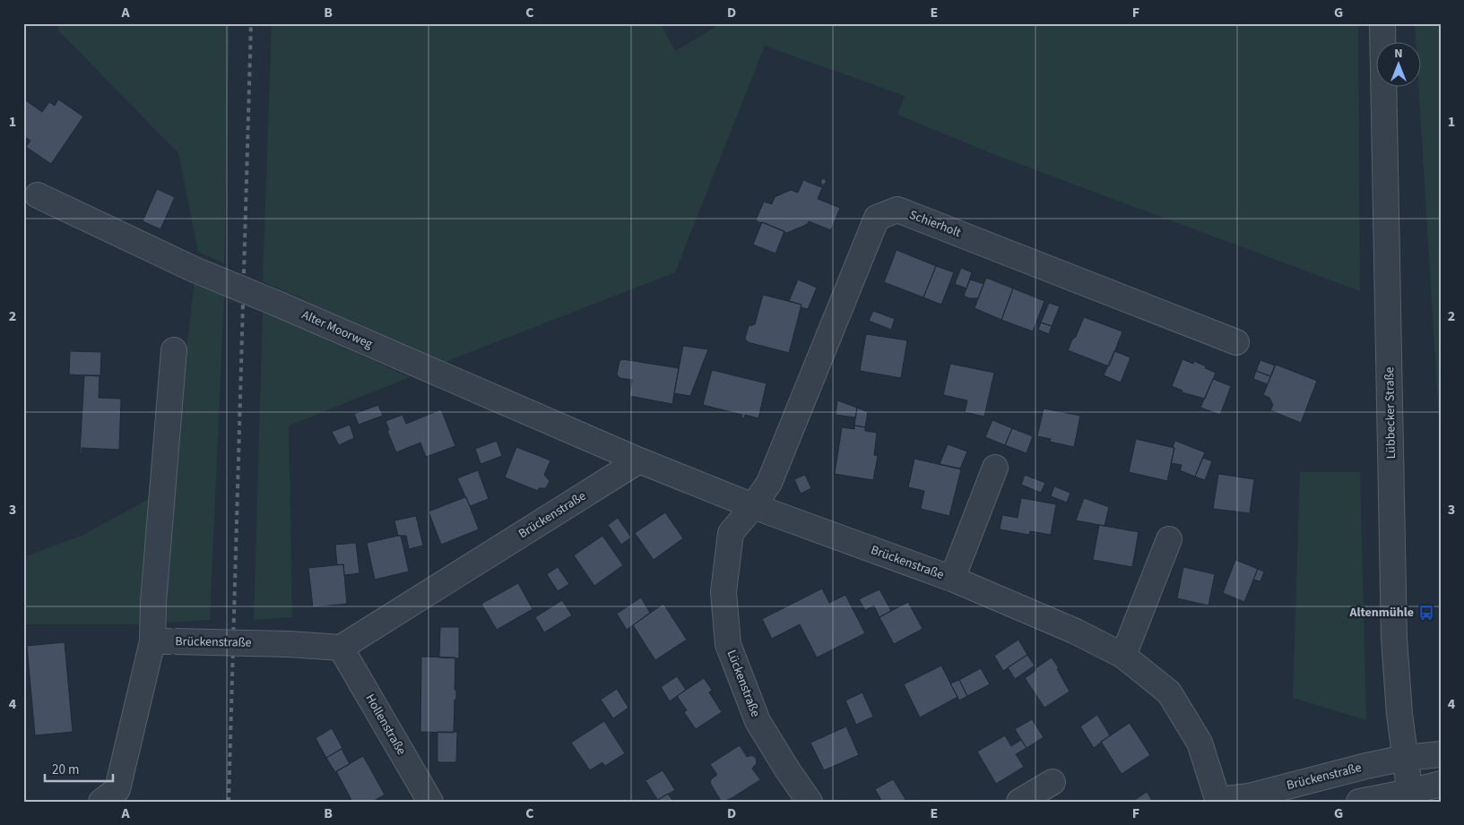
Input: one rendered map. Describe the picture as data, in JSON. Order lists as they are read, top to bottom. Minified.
{"streets":{"street":["Schierholt","Alter Moorweg","Lübbecker Straße","Brückenstraße","Lückenstraße","Hollenstraße"]},"crossings":[["Schierholt","Brückenstraße"],["Schierholt","Lückenstraße"],["Alter Moorweg","Brückenstraße"],["Lübbecker Straße","Brückenstraße"],["Brückenstraße","Lückenstraße"],["Brückenstraße","Hollenstraße"]],"places":{"bus stop":["Altenmühle"]},"scale_bar":"20 m","north":"top","grid":{"columns":["A","B","C","D","E","F","G"],"rows":["1","2","3","4"]}}
